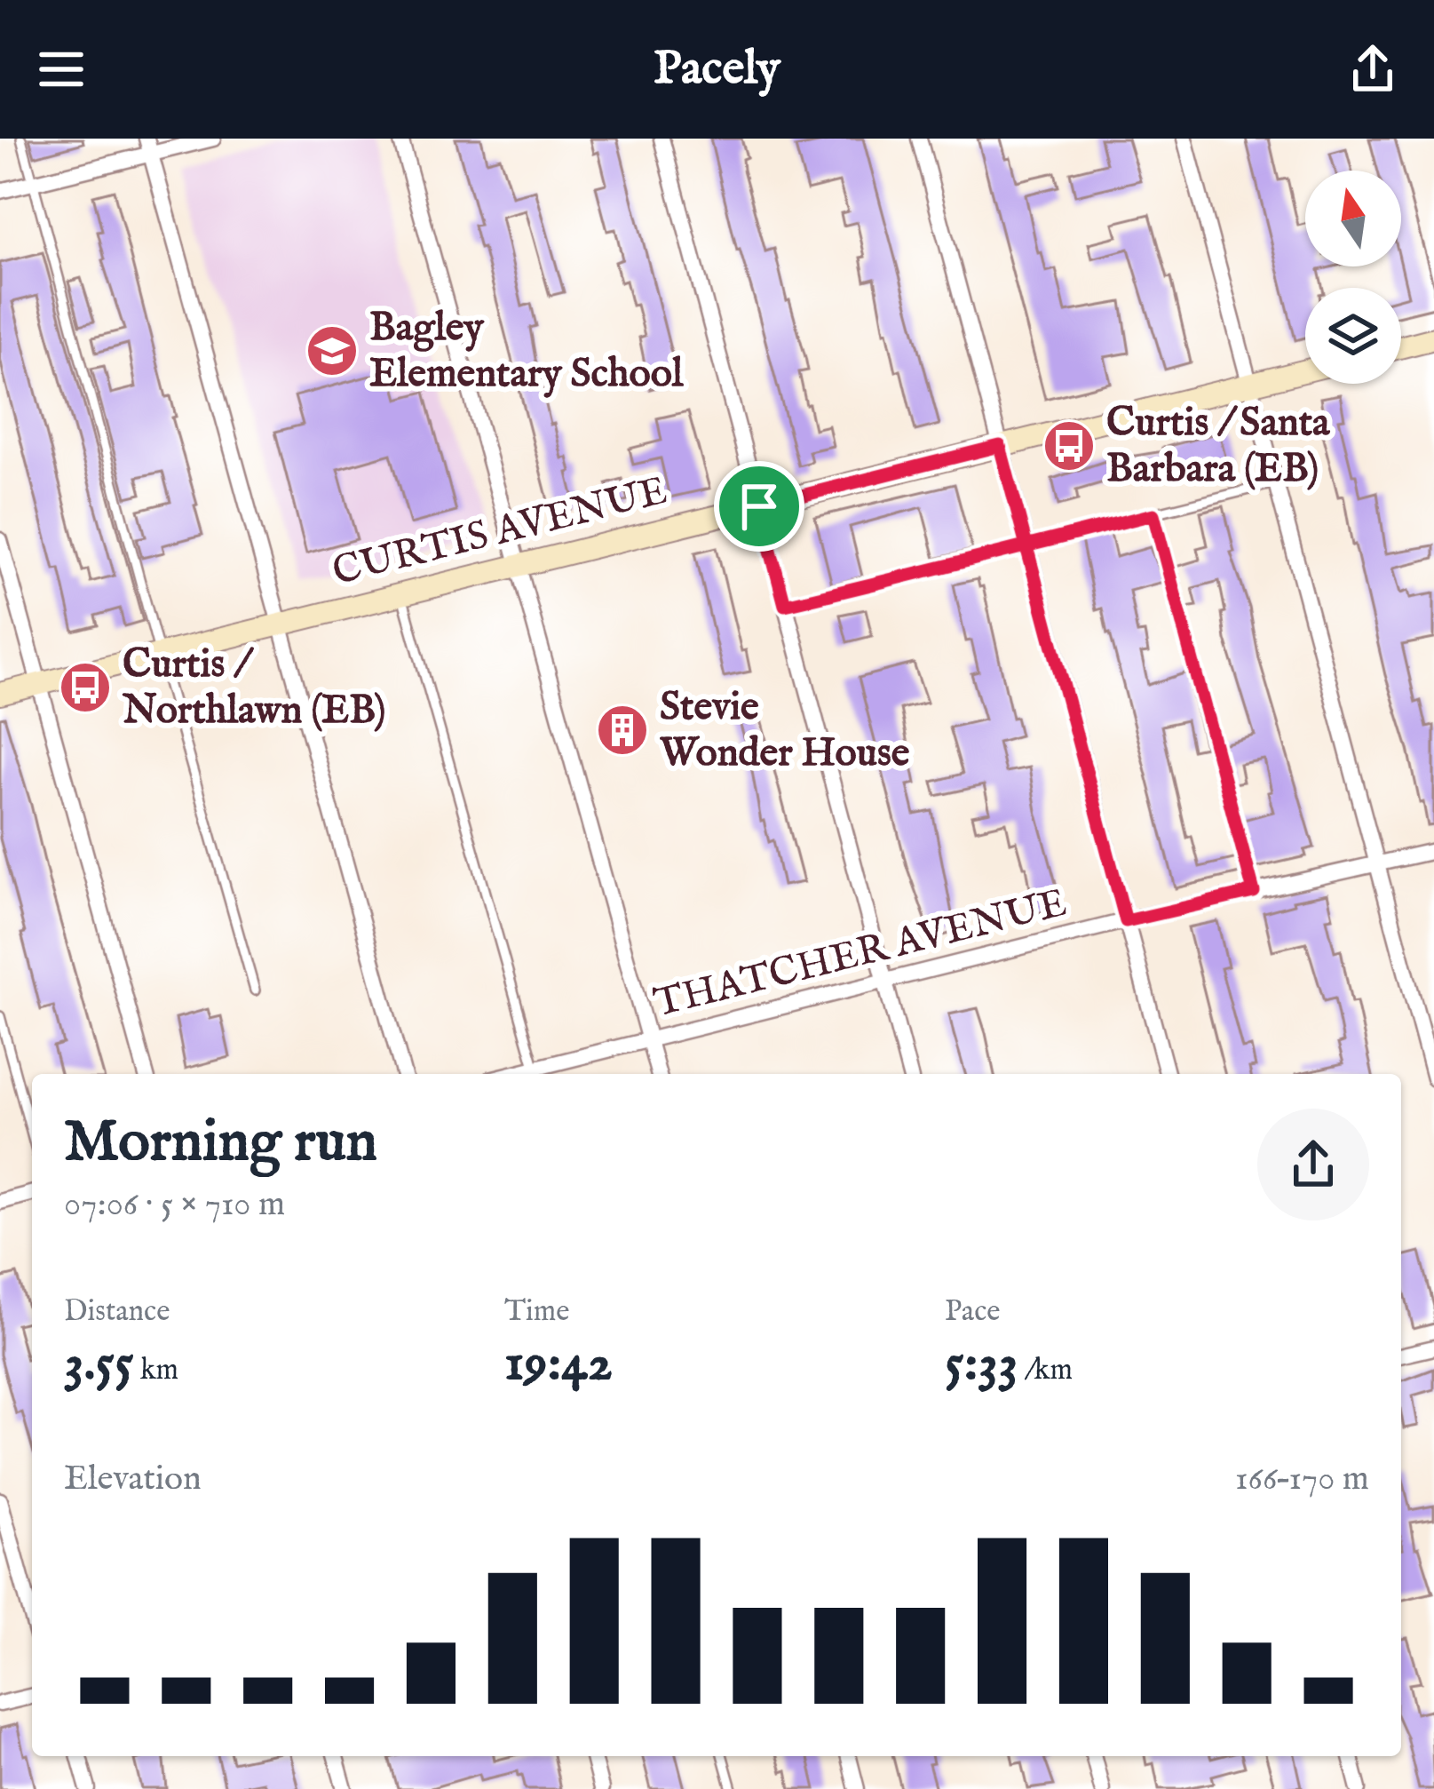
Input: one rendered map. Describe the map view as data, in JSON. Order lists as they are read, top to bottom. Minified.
{"streets":{"street":["CURTIS AVENUE","THATCHER AVENUE"]},"places":{"school or university":["Bagley Elementary School"],"bus stop":["Curtis / Santa Barbara (EB)","Curtis / Northlawn (EB)"],"building":["Stevie Wonder House"]},"north":"top","page":{"header":"Pacely","heading":["Morning run","07:06 · 5 × 710 m"],"stats":[["Distance","3.55 km"],["Time","19:42"],["Pace","5:33 /km"]],"chart":["Elevation","166–170 m"]}}
